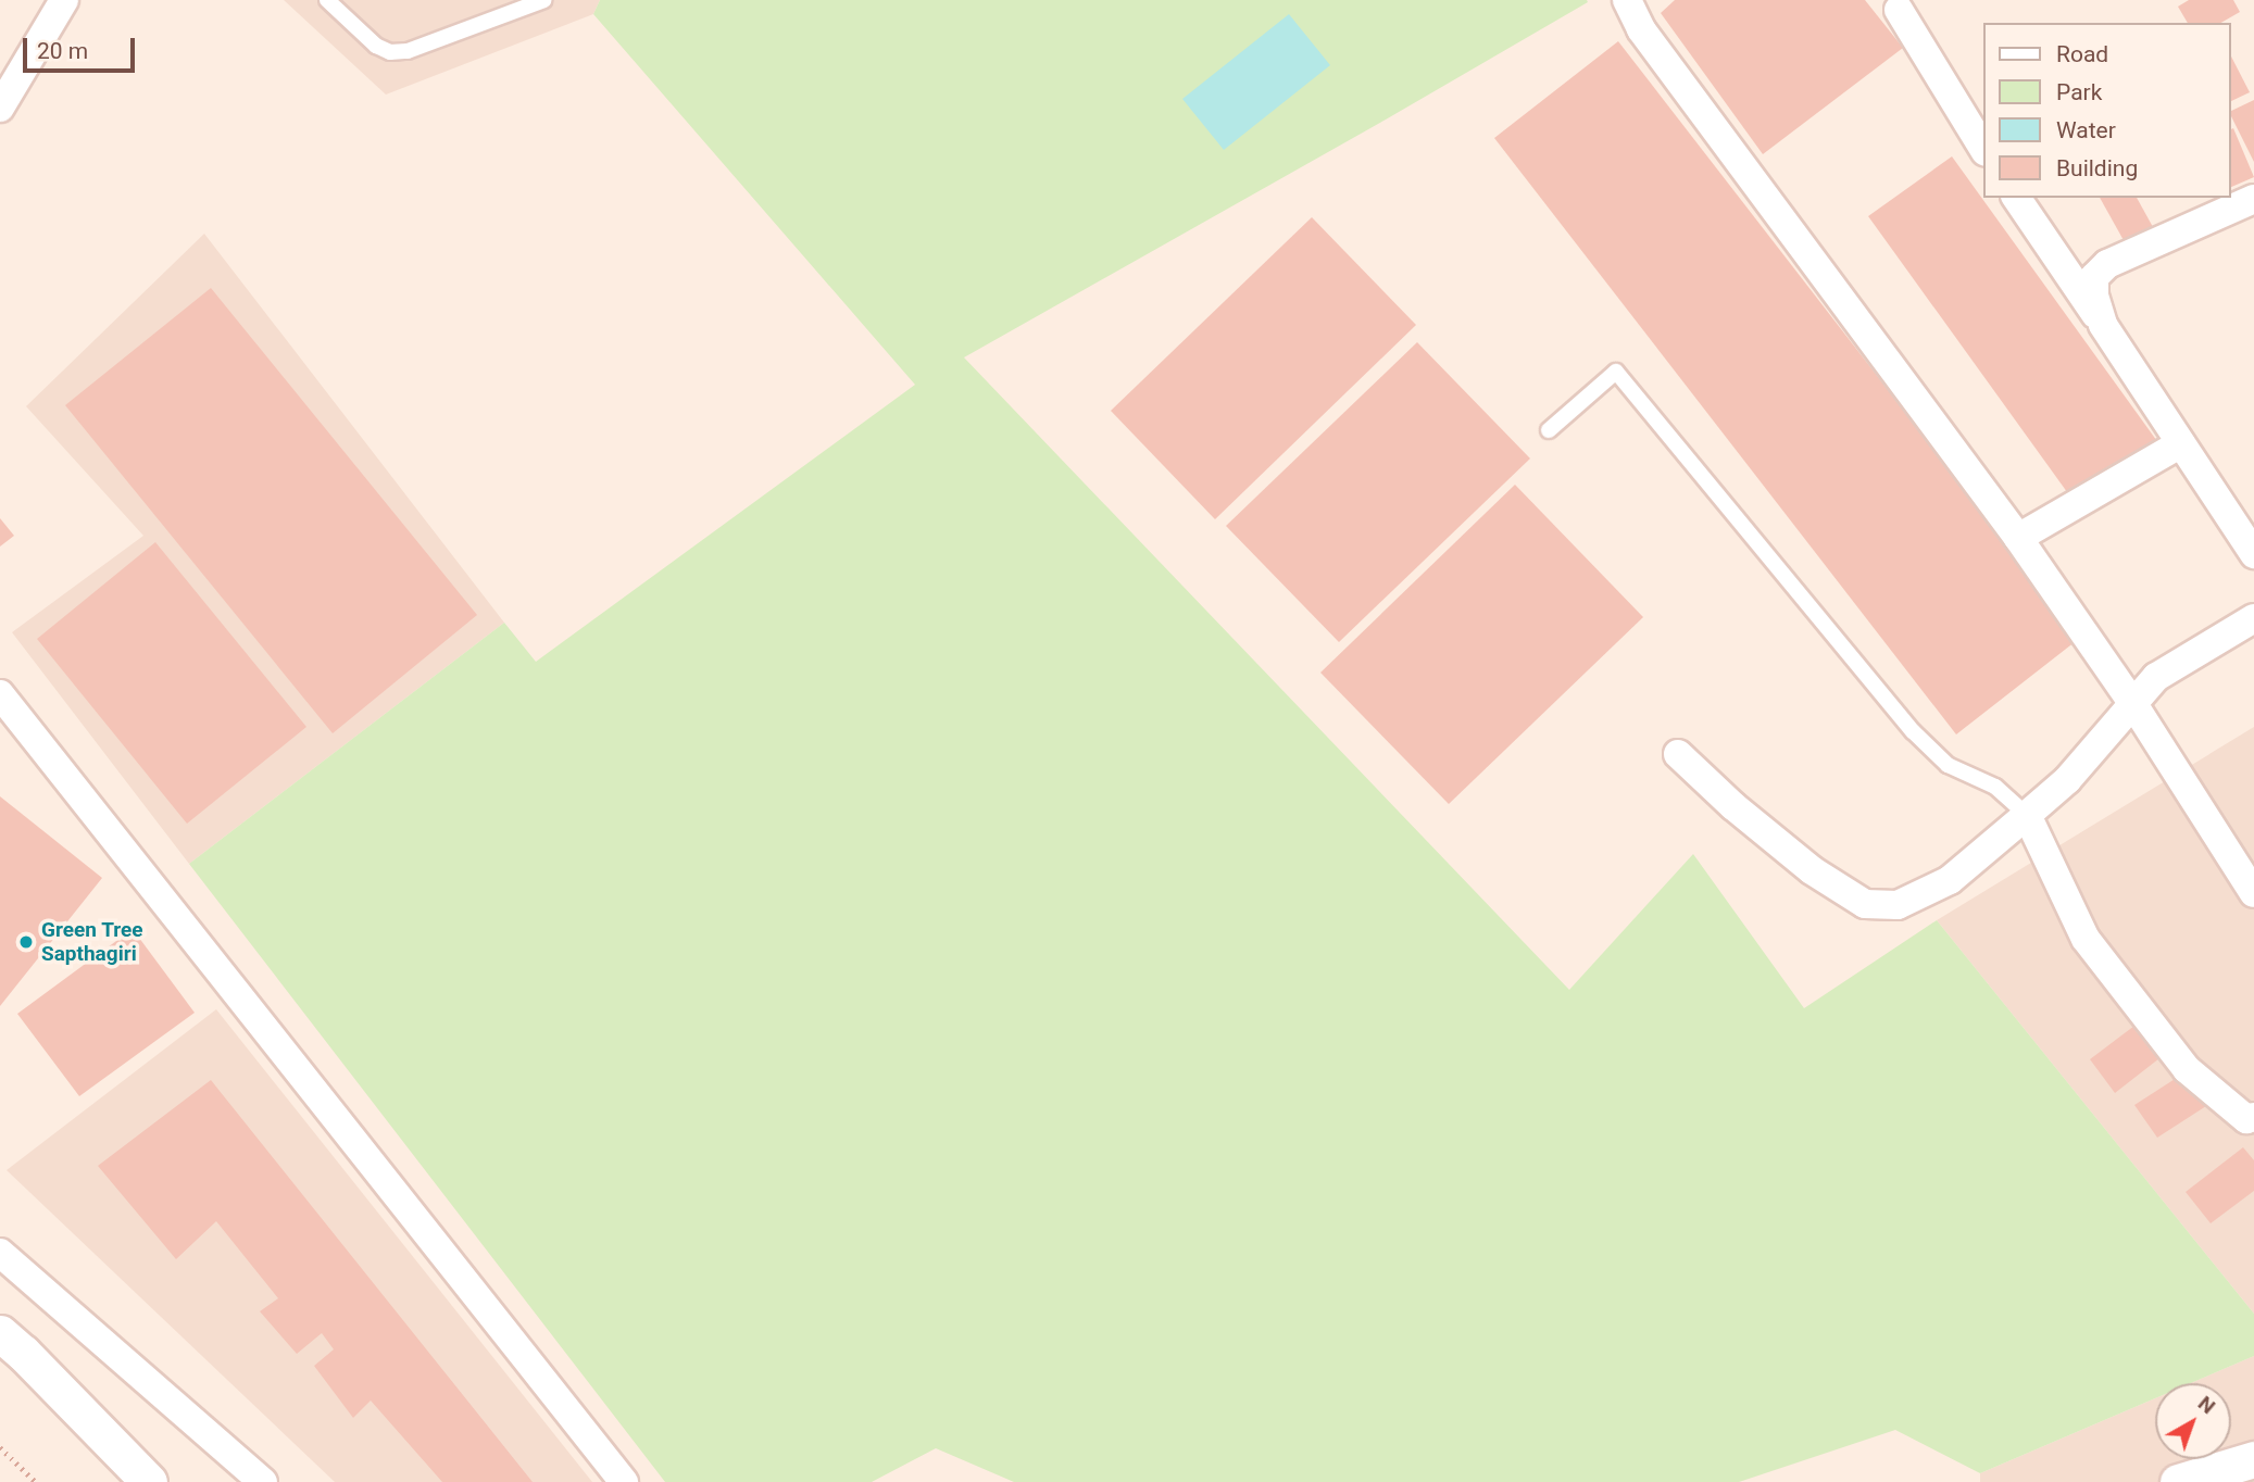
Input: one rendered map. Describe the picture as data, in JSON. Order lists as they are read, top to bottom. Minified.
{"places":["Green Tree Sapthagiri"],"legend":["Road","Park","Water","Building"],"scale_bar":"20 m","north":"top right"}
